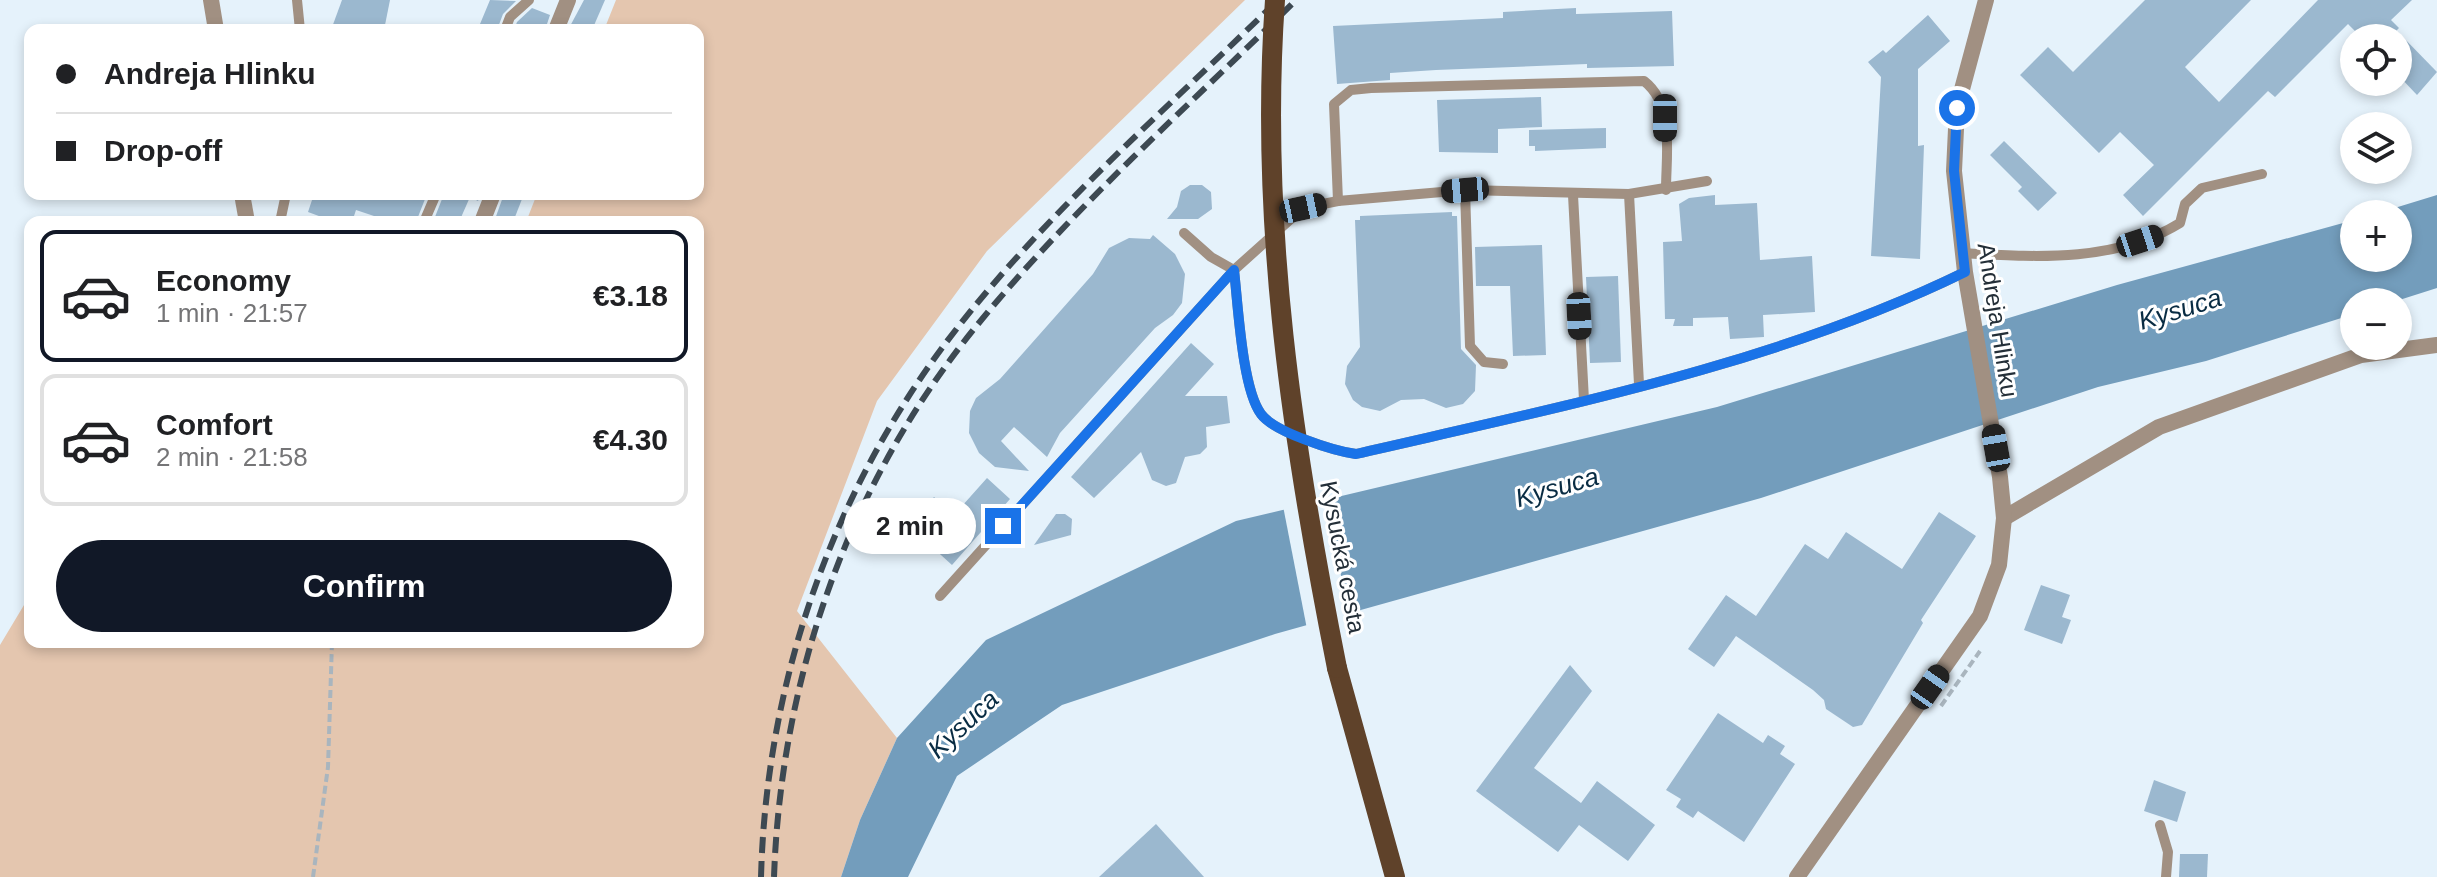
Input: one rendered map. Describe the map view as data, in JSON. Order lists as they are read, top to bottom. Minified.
{"streets":{"main road":["Kysucká cesta"],"street":["Andreja Hlinku"]},"water":["Kysuca"],"page":{"map_buttons":["+","−"],"banner":["Andreja Hlinku","Drop-off"],"list":[{"name":"Economy","note":"1 min · 21:57","value":"€3.18"},{"name":"Comfort","note":"2 min · 21:58","value":"€4.30"}],"bubble":"2 min","buttons":"Confirm"}}
